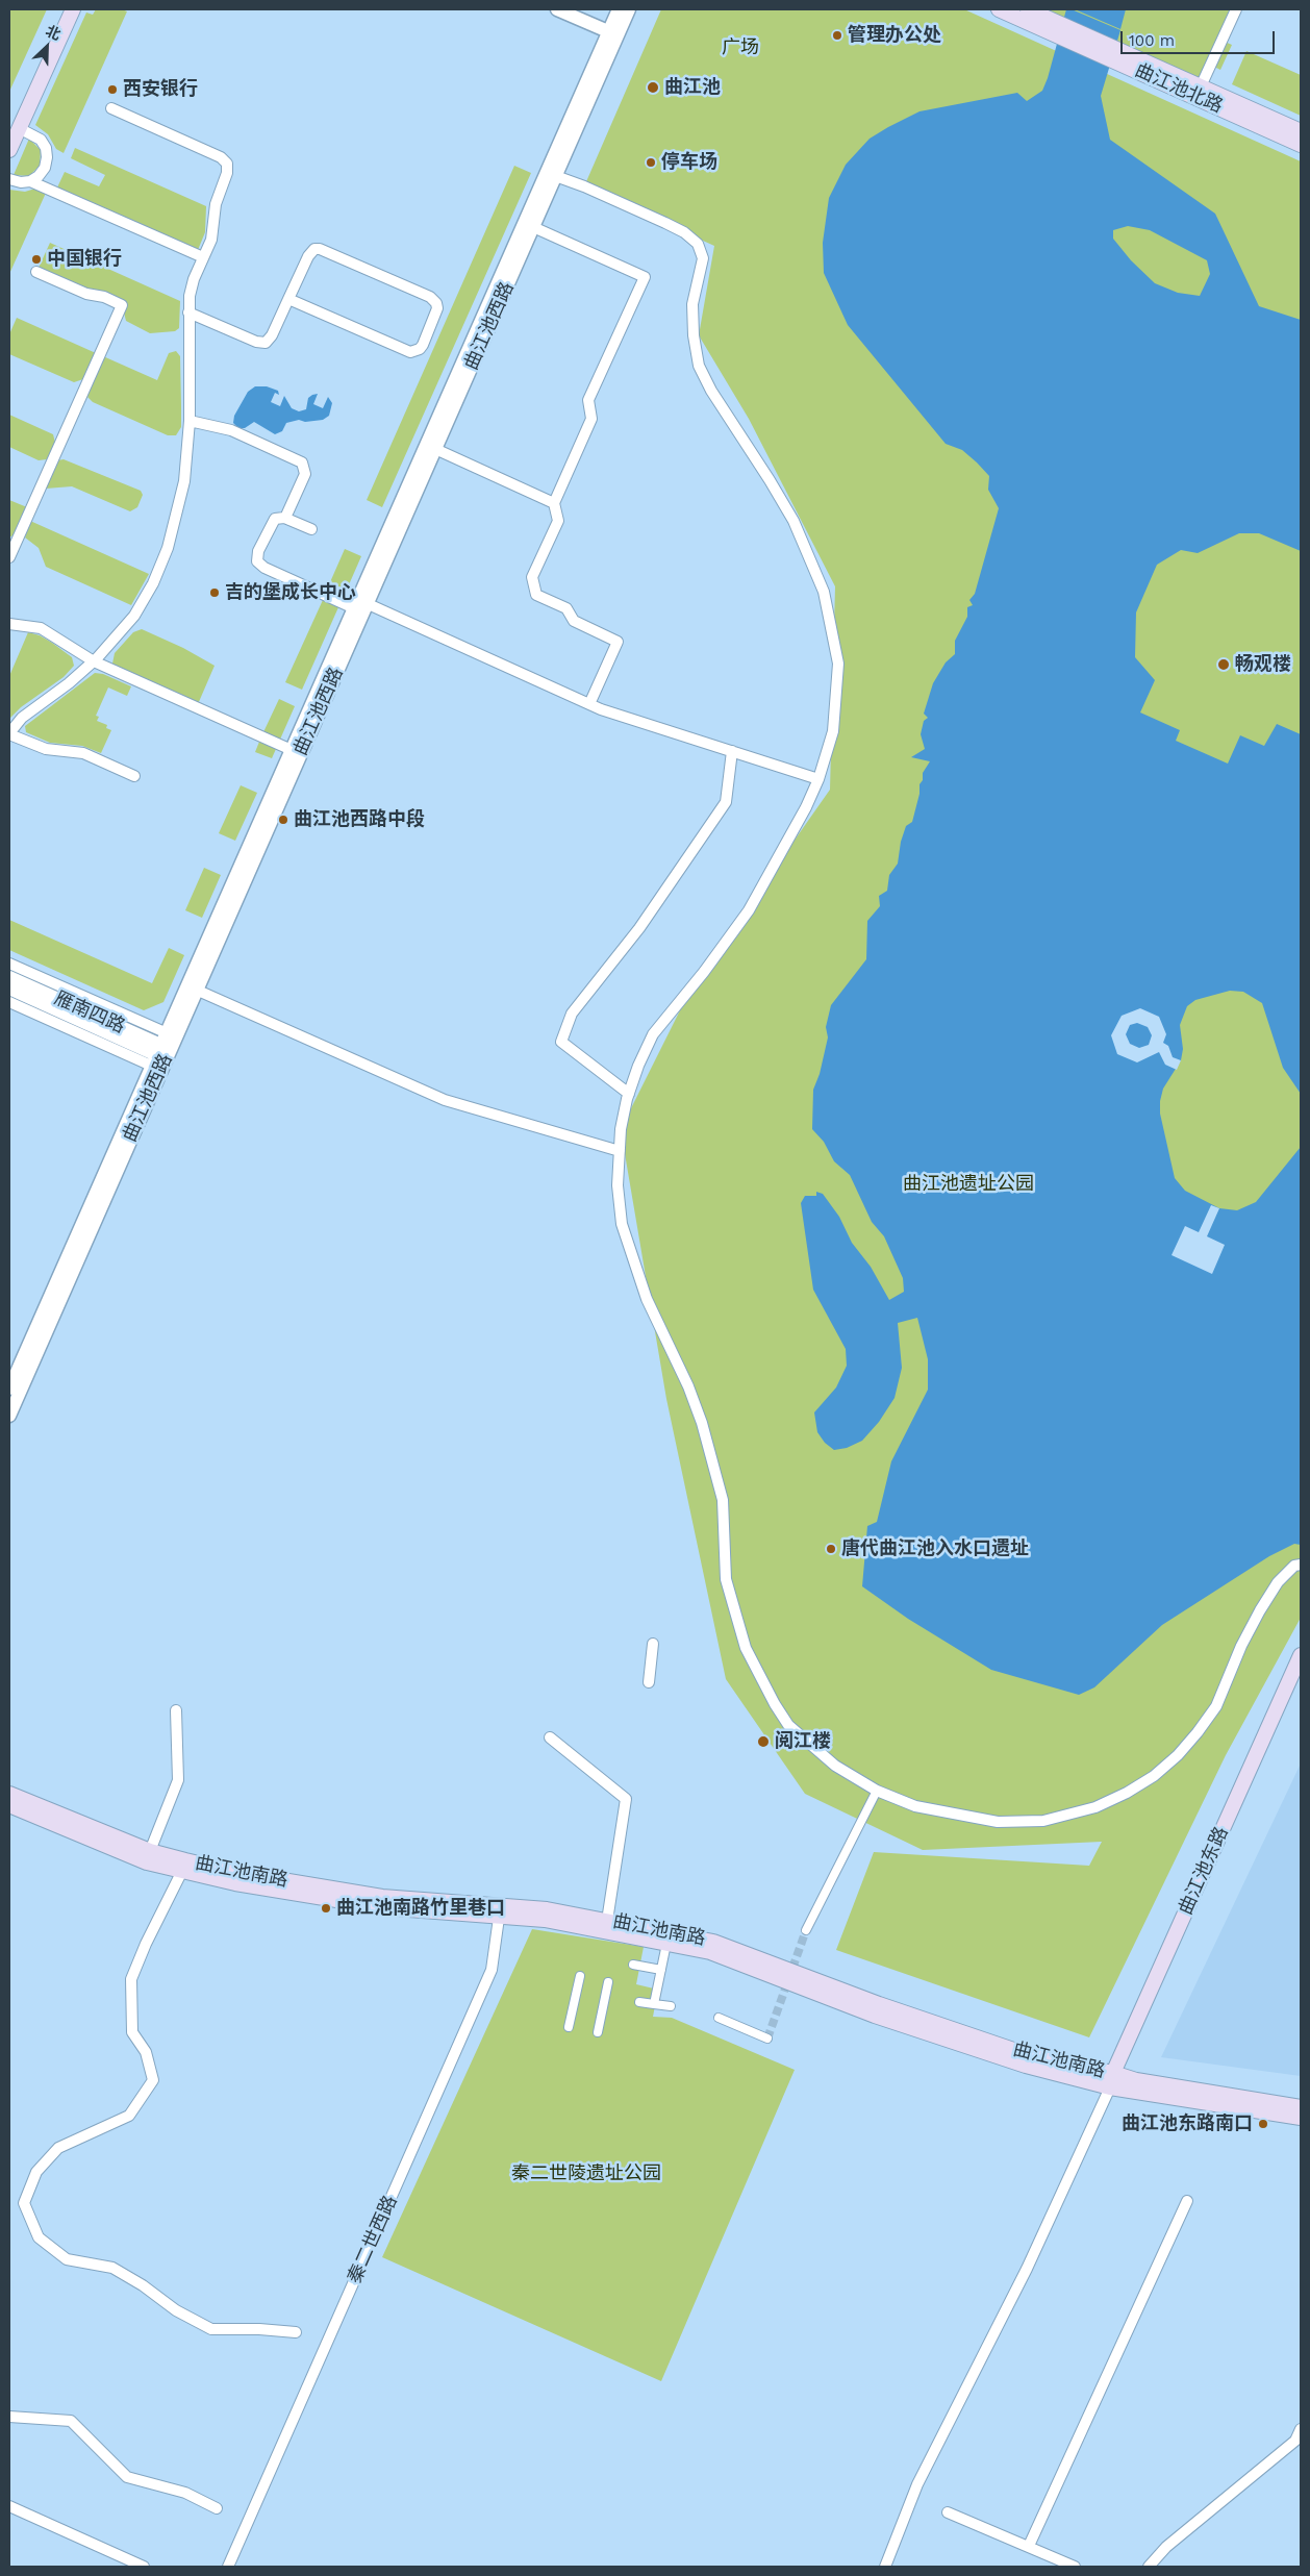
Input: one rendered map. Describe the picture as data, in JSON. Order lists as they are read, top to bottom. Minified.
{"streets":{"main road":["曲江池北路","曲江池东路","曲江池南路"],"street":["曲江池西路","雁南四路","秦二世西路"]},"crossings":[["曲江池西路","雁南四路"],["曲江池东路","曲江池南路"],["曲江池南路","秦二世西路"]],"parks":["广场","曲江池遗址公园","秦二世陵遗址公园"],"places":["管理办公处","曲江池","西安银行","停车场","中国银行","吉的堡成长中心","畅观楼","曲江池西路中段","唐代曲江池入水口遗址","阅江楼","曲江池南路竹里巷口","曲江池东路南口"],"scale_bar":"100 m","north":"top right"}
